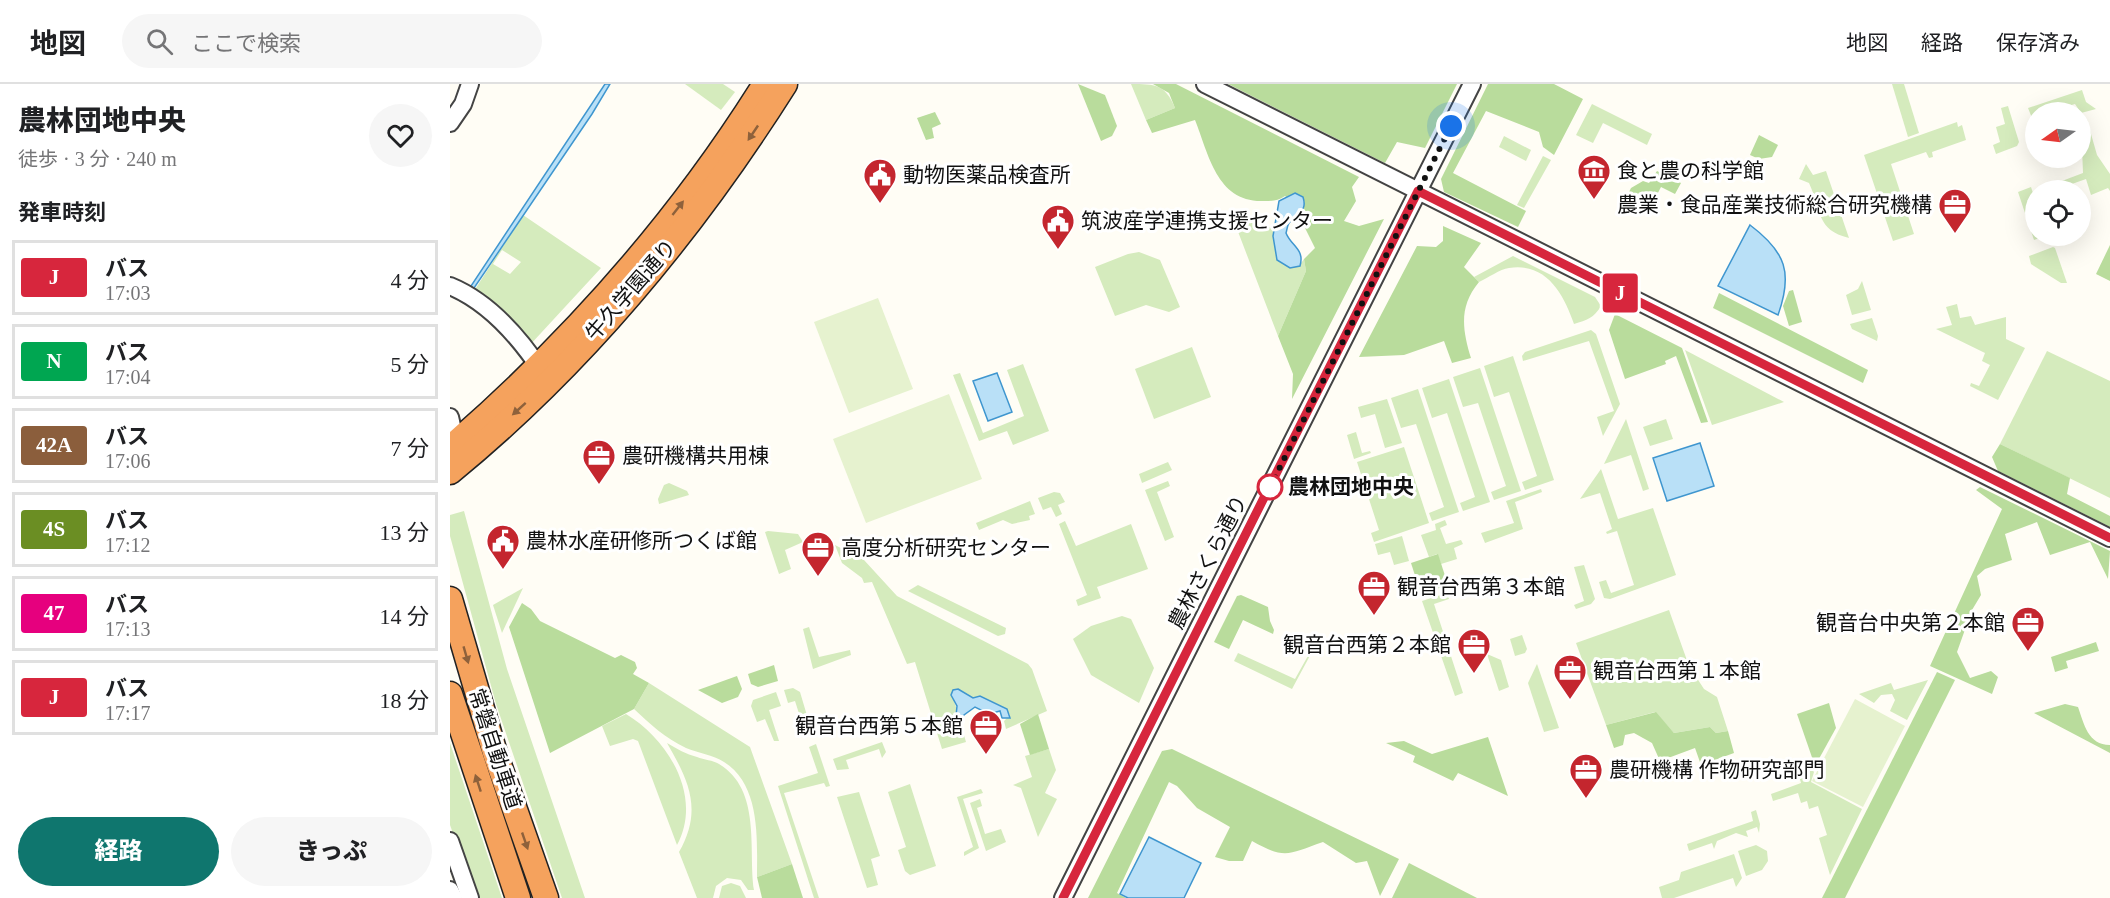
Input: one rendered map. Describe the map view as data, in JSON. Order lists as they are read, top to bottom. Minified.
{"streets":{"highway":["牛久学園通り","常磐自動車道"],"street":["農林さくら通り"]},"places":{"museum":["食と農の科学館"],"public building":["動物医薬品検査所","筑波産学連携支援センター","農林水産研修所つくば館"],"office":["農業・食品産業技術総合研究機構","農研機構共用棟","高度分析研究センター","観音台西第３本館","観音台中央第２本館","観音台西第２本館","観音台西第１本館","観音台西第５本館","農研機構 作物研究部門"],"other":["農林団地中央"]},"lines":["bus line J"],"north":"left","page":{"header":"地図","search":"ここで検索","nav":["地図","経路","保存済み"],"heading":[["農林団地中央","徒歩 · 3 分 · 240 m"],"発車時刻"],"on_map":"J","list":[{"mark":"J","name":"バス","note":"17:03","value":"4 分"},{"mark":"N","name":"バス","note":"17:04","value":"5 分"},{"mark":"42A","name":"バス","note":"17:06","value":"7 分"},{"mark":"4S","name":"バス","note":"17:12","value":"13 分"},{"mark":"47","name":"バス","note":"17:13","value":"14 分"},{"mark":"J","name":"バス","note":"17:17","value":"18 分"}],"buttons":["経路","きっぷ"]}}
